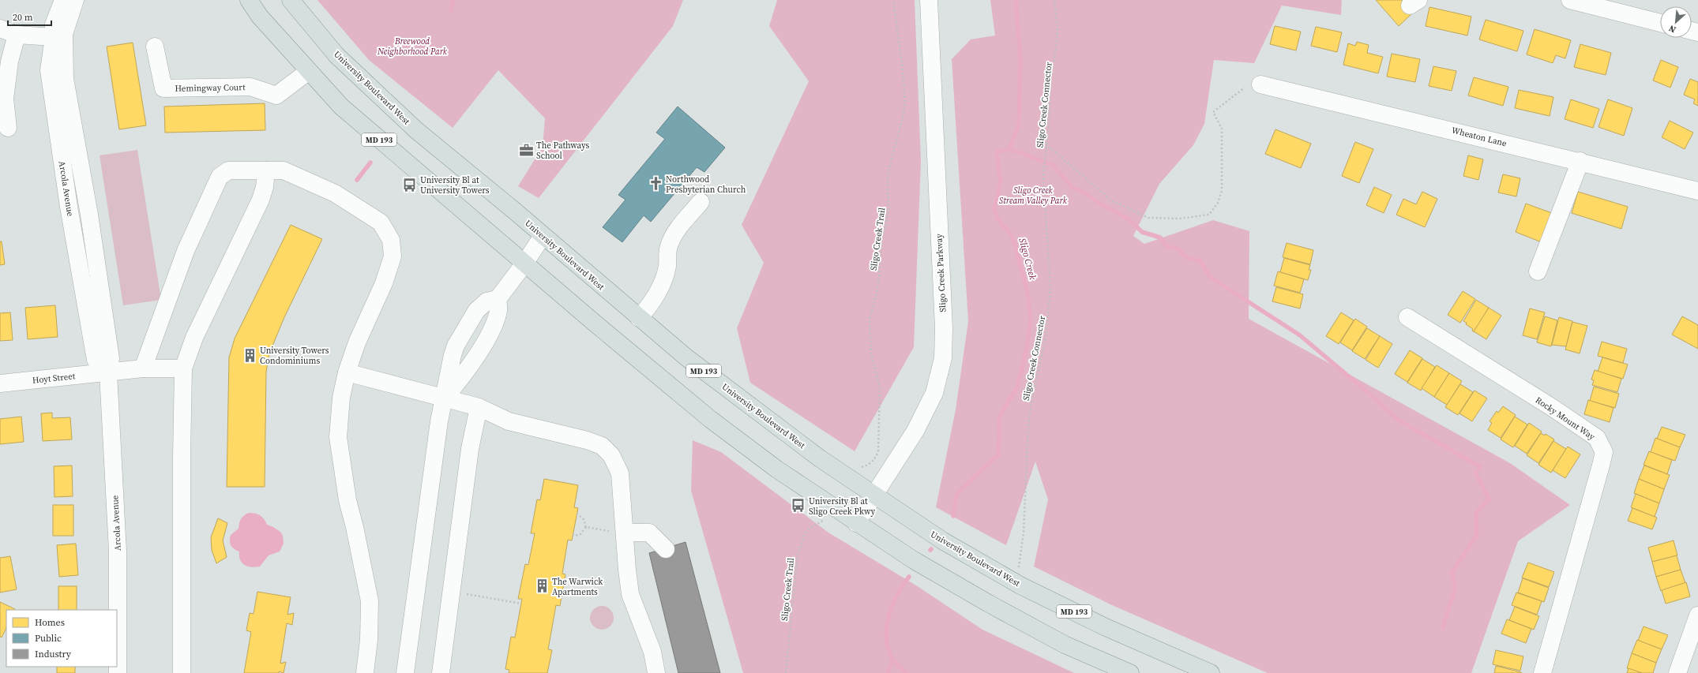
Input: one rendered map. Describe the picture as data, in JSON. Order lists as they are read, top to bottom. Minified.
{"streets":{"main road":["University Boulevard West","MD 193"],"street":["Hemingway Court","Wheaton Lane","Arcola Avenue","Sligo Creek Parkway","Hoyt Street","Rocky Mount Way"],"path":["Sligo Creek Connector","Sligo Creek Trail"]},"crossings":[["Hemingway Court","MD 193"],["University Boulevard West","Sligo Creek Parkway"],["MD 193","Sligo Creek Parkway"],["Arcola Avenue","Hoyt Street"]],"water":["Sligo Creek"],"parks":["Breewood Neighborhood Park","Sligo Creek Stream Valley Park"],"places":{"office":["The Pathways School"],"church":["Northwood Presbyterian Church"],"bus stop":["University Bl at University Towers","University Bl at Sligo Creek Pkwy"],"building":["University Towers Condominiums","The Warwick Apartments"]},"legend":["Homes","Public","Industry"],"scale_bar":"20 m","north":"bottom left"}
